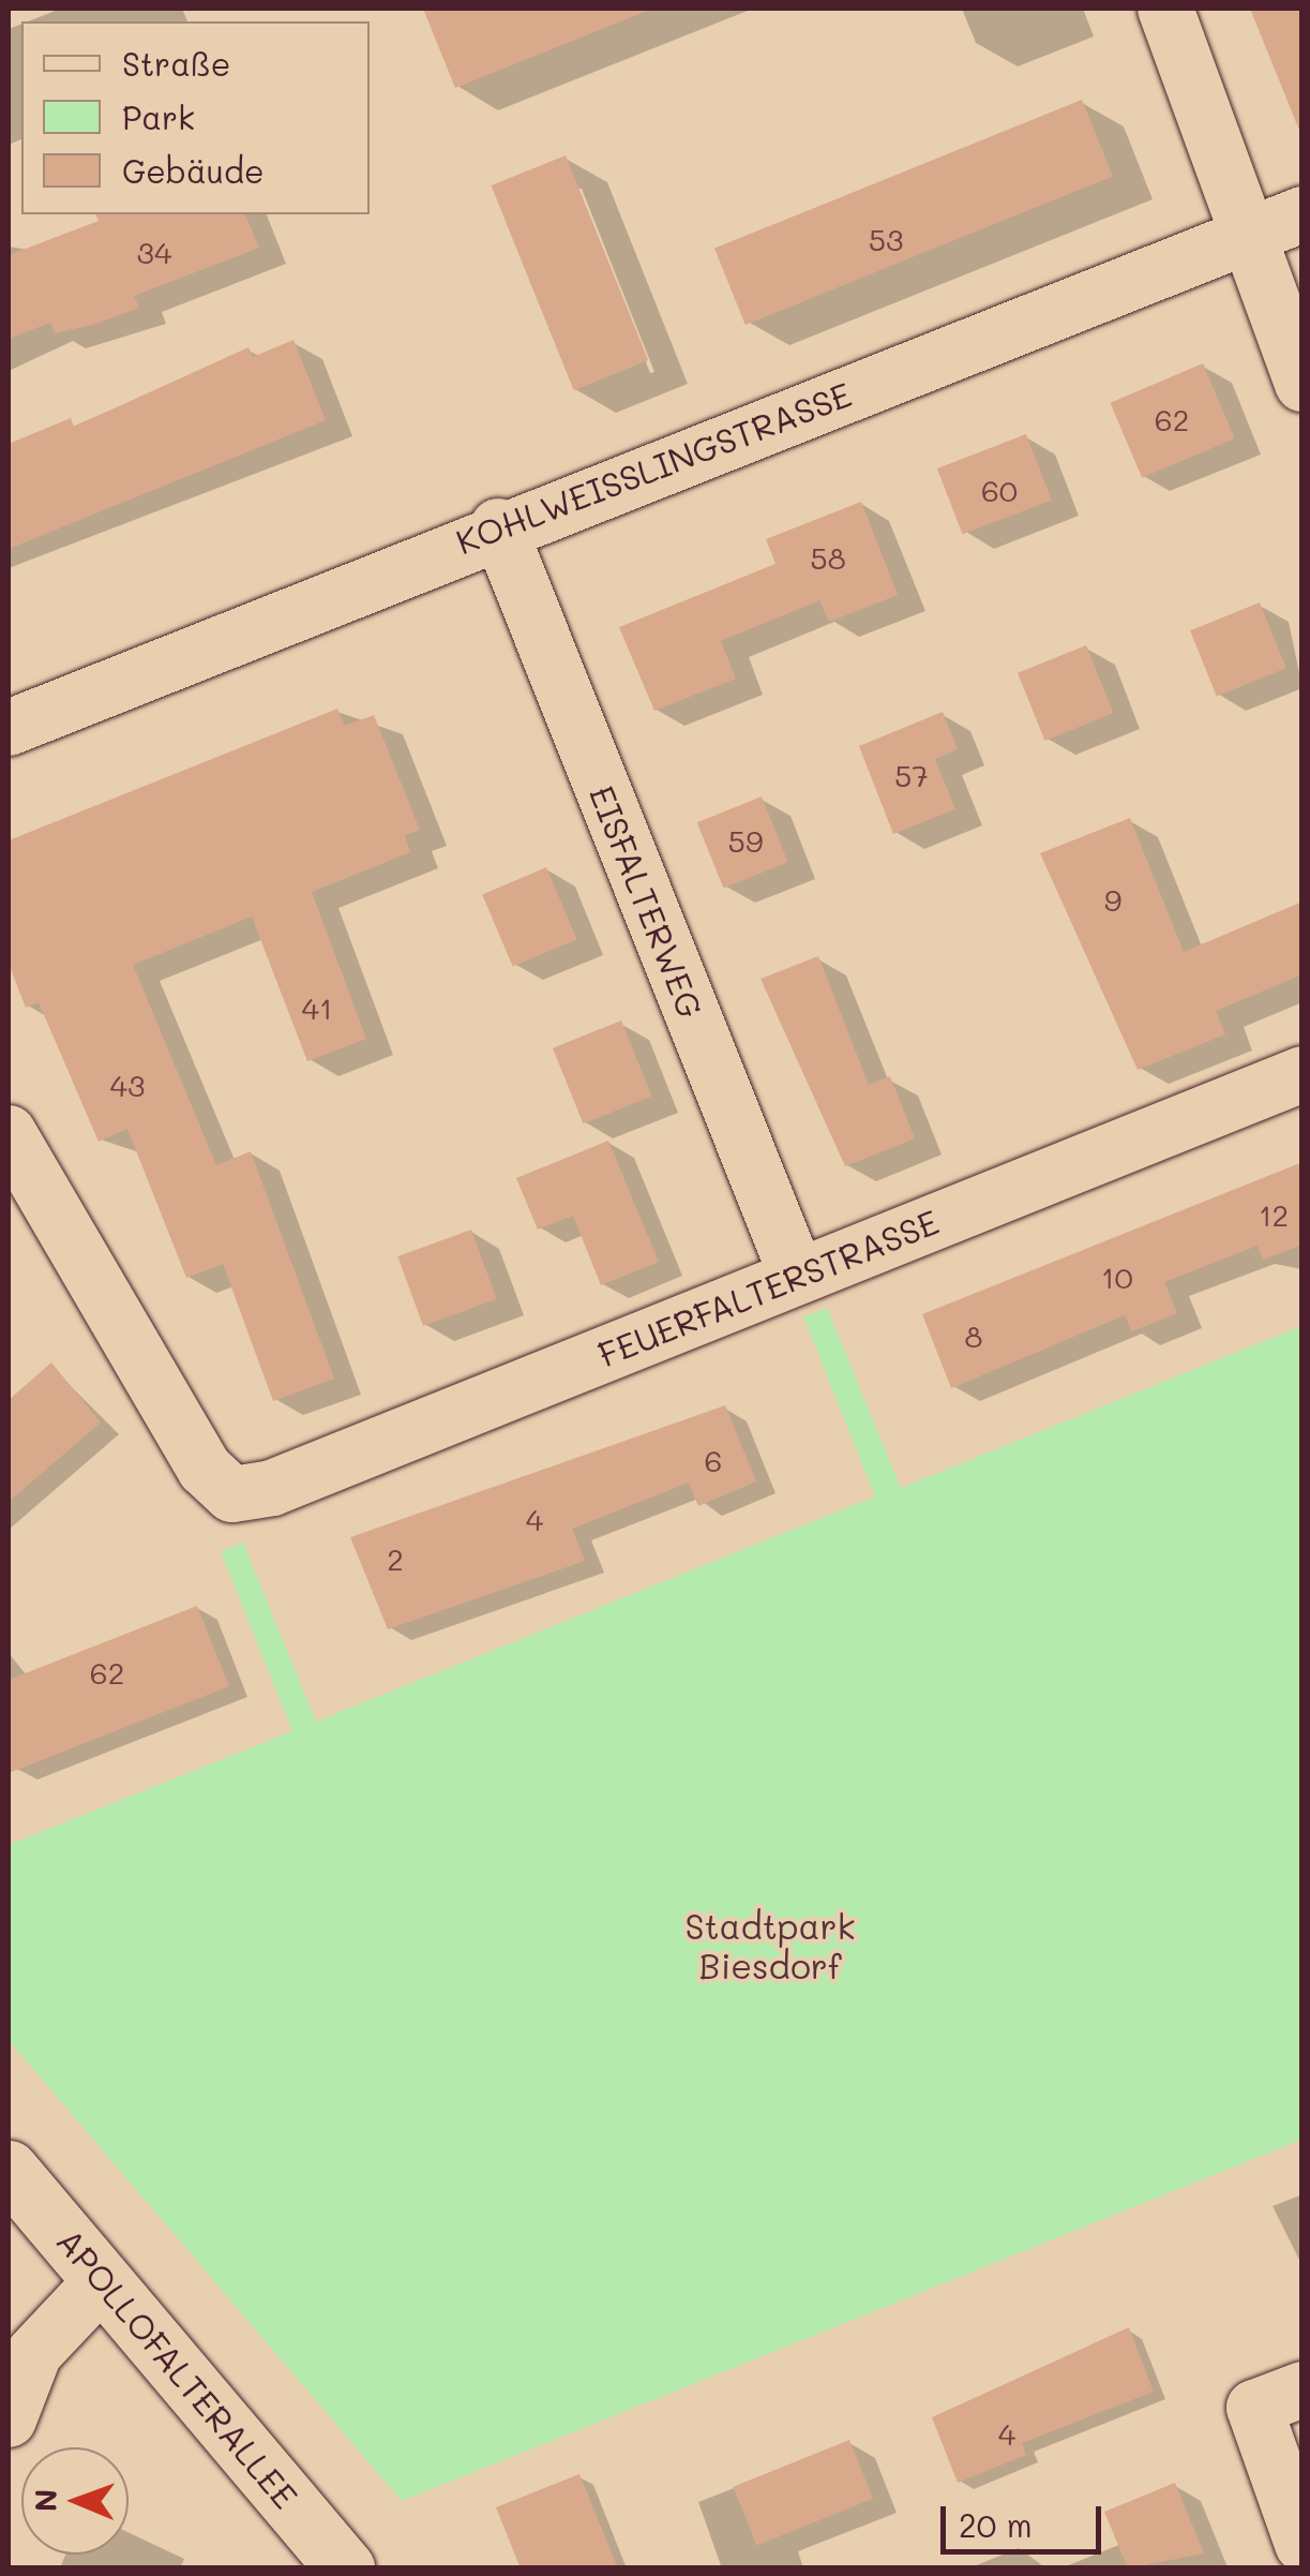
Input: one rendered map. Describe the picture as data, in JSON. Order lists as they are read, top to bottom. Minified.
{"streets":{"street":["KOHLWEISSLINGSTRASSE","EISFALTERWEG","FEUERFALTERSTRASSE","APOLLOFALTERALLEE"]},"crossings":[["KOHLWEISSLINGSTRASSE","EISFALTERWEG"],["EISFALTERWEG","FEUERFALTERSTRASSE"]],"parks":["Stadtpark Biesdorf"],"house_numbers":["53","34","62","60","58","57","59","9","41","43","12","10","8","6","4","2","62","4"],"legend":["Straße","Park","Gebäude"],"scale_bar":"20 m","north":"left"}
